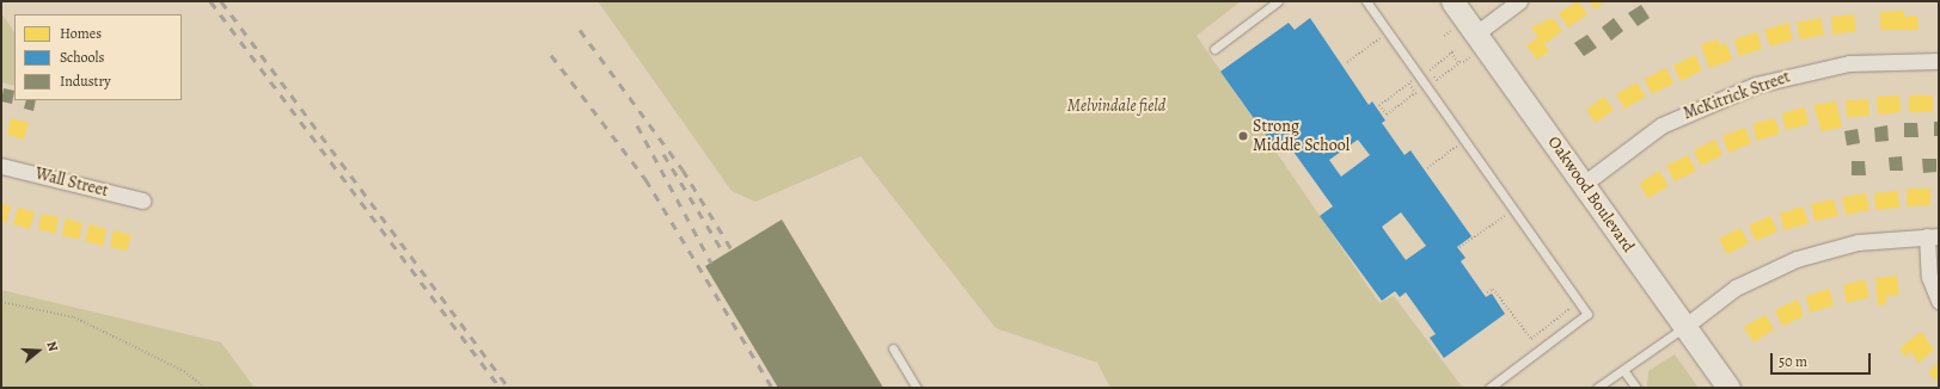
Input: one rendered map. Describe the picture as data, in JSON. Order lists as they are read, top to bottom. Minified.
{"streets":{"main road":["Oakwood Boulevard"],"street":["McKitrick Street","Wall Street"]},"crossings":[["McKitrick Street","Oakwood Boulevard"]],"parks":["Melvindale field"],"places":["Strong Middle School"],"legend":["Homes","Schools","Industry"],"scale_bar":"50 m","north":"right"}
